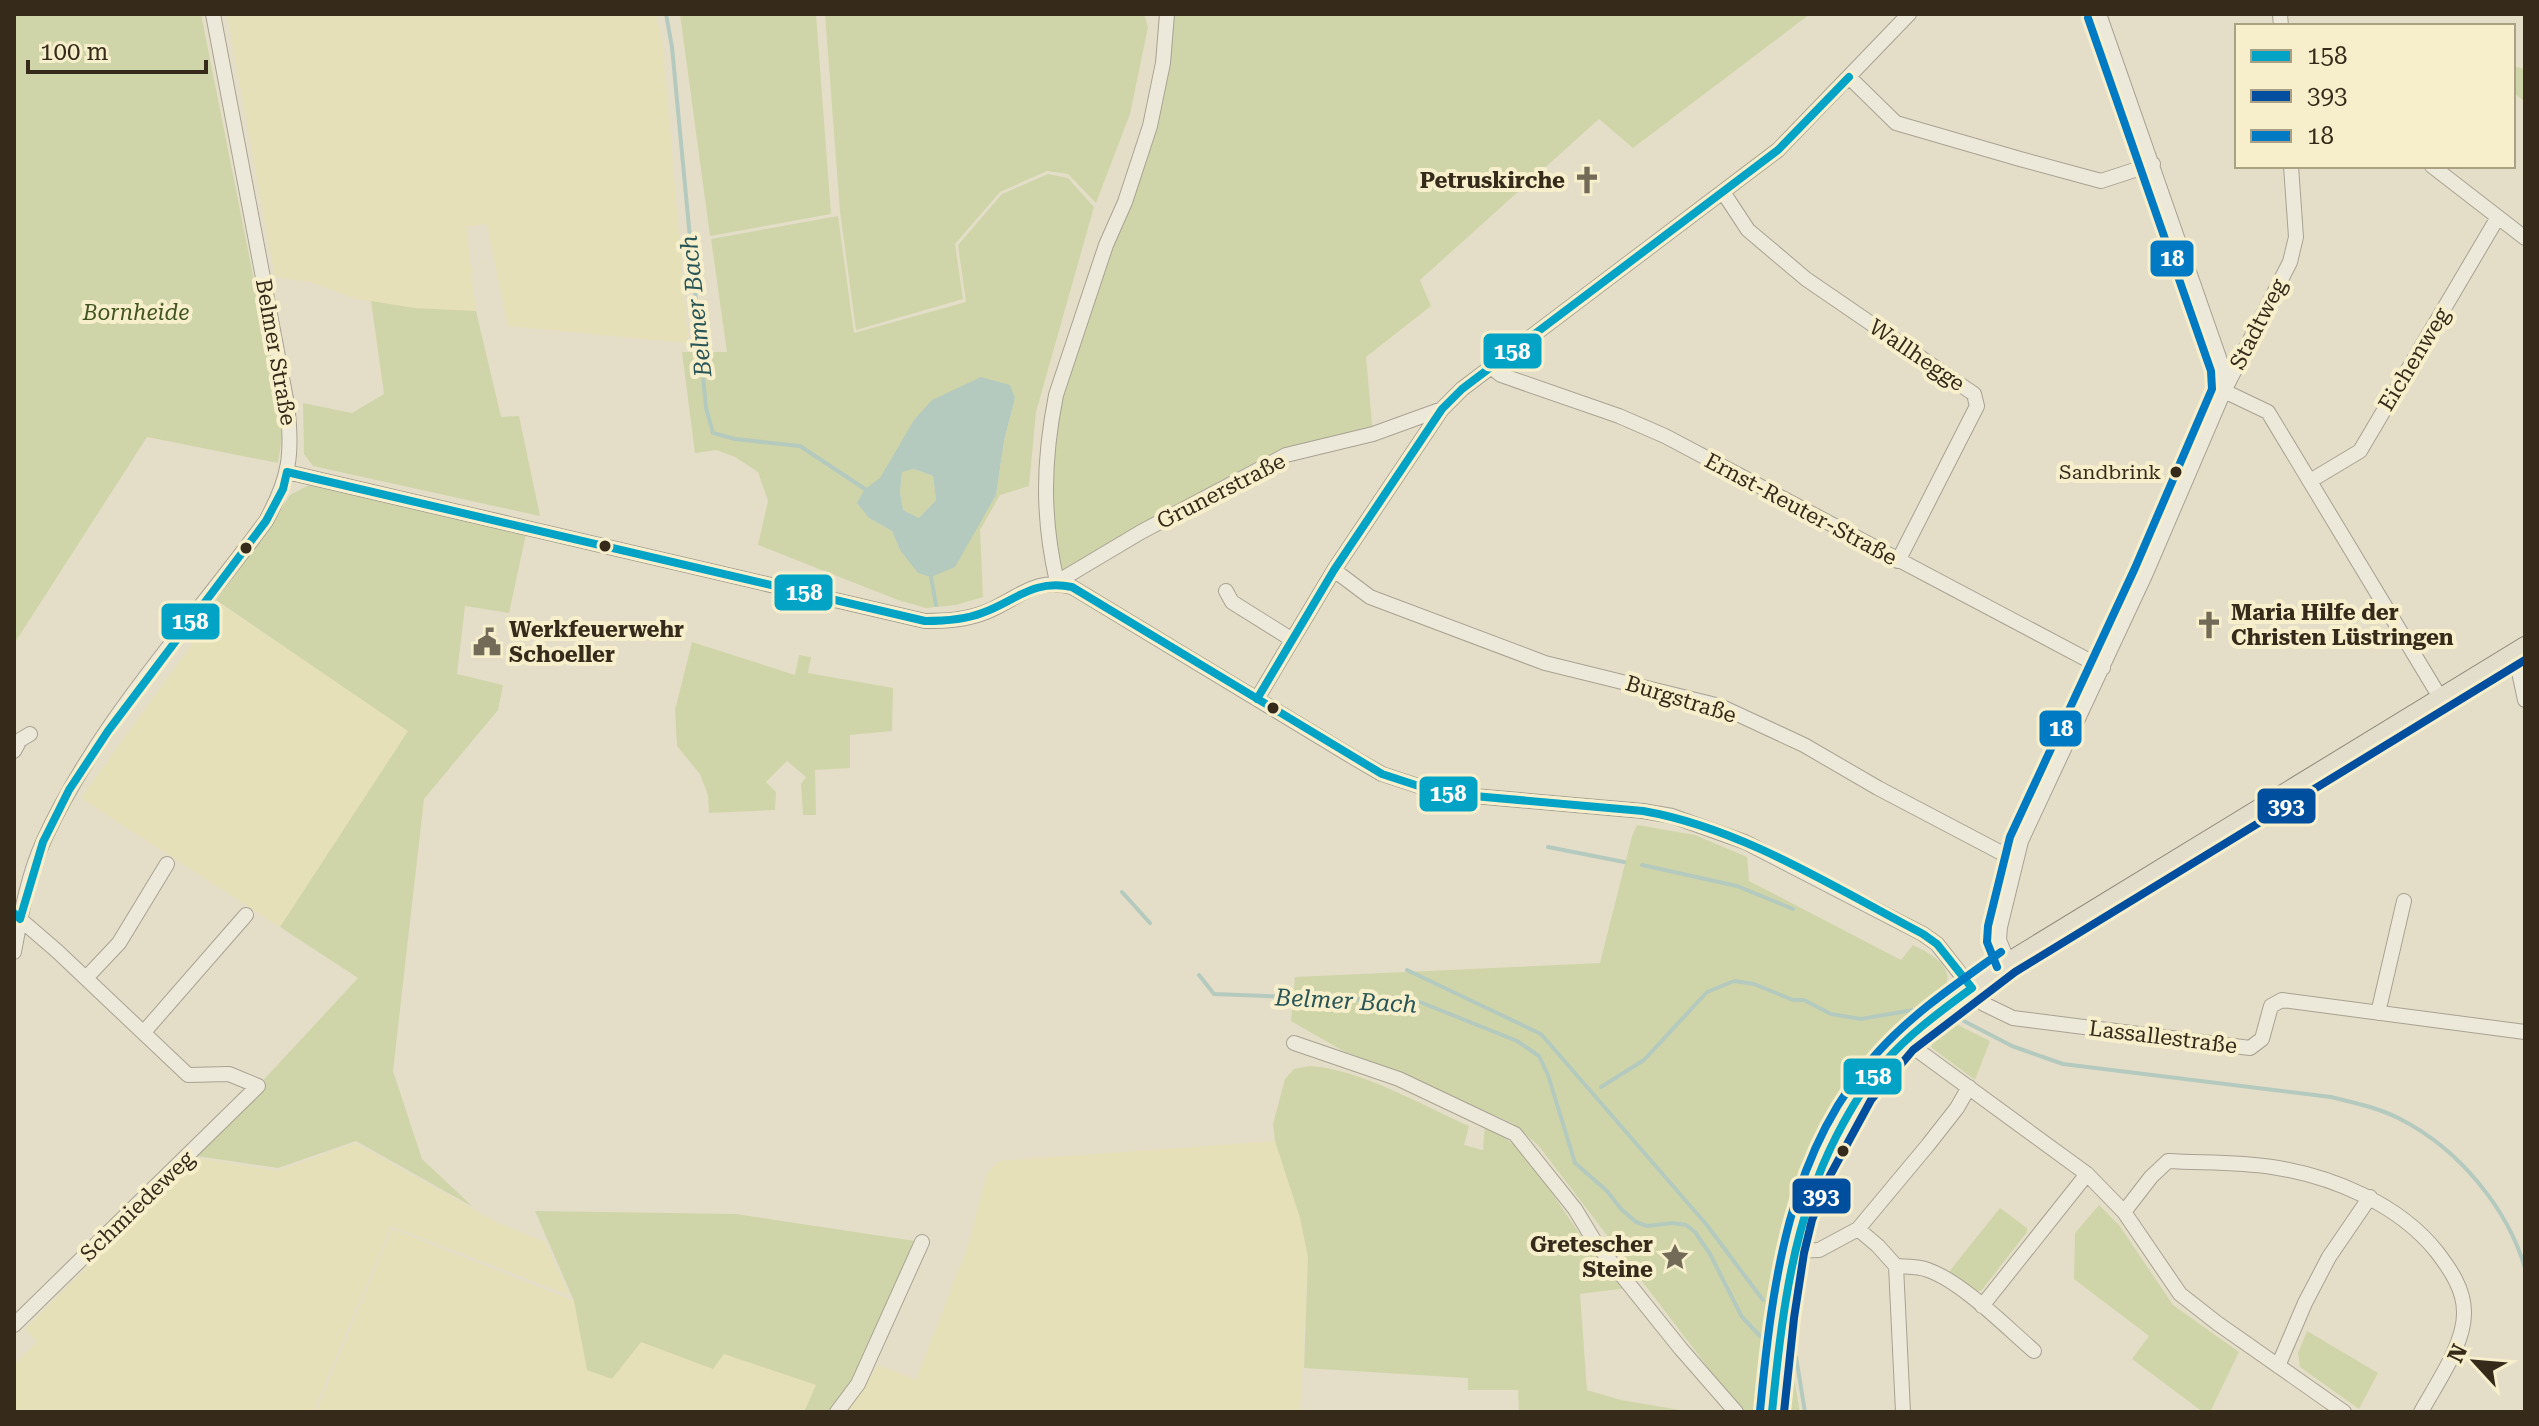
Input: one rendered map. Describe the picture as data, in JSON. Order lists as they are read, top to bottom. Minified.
{"streets":{"street":["Stadtweg","Belmer Straße","Wallhegge","Eichenweg","Grunerstraße","Ernst-Reuter-Straße","Burgstraße","Lassallestraße","Schmiedeweg"]},"crossings":[["Stadtweg","Ernst-Reuter-Straße"],["Stadtweg","Burgstraße"],["Belmer Straße","Grunerstraße"],["Wallhegge","Ernst-Reuter-Straße"]],"water":["Belmer Bach"],"parks":["Bornheide"],"places":{"church":["Petruskirche","Maria Hilfe der Christen Lüstringen"],"other":["Sandbrink"],"public building":["Werkfeuerwehr Schoeller"],"place":["Gretescher Steine"]},"lines":["transit line 18","transit line 158","transit line 393"],"legend":["158","393","18"],"scale_bar":"100 m","north":"top left"}
